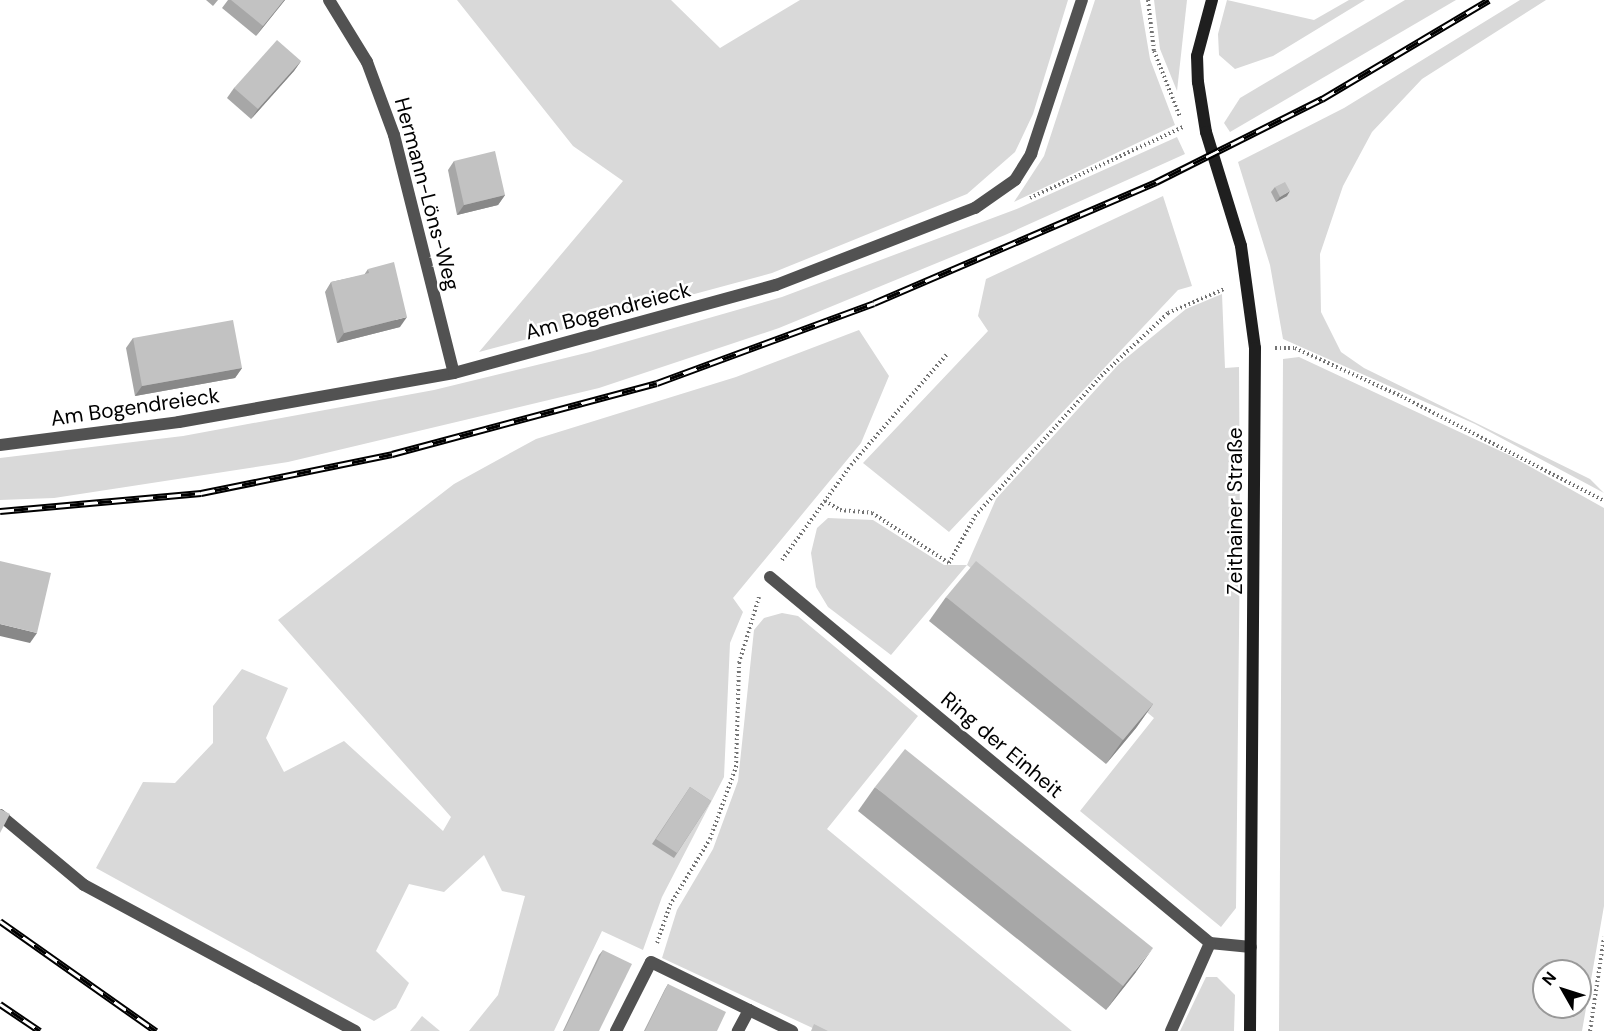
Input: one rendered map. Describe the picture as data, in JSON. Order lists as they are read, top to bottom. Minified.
{"streets":{"street":["Hermann-Löns-Weg","Am Bogendreieck","Zeithainer Straße","Ring der Einheit"]},"crossings":[["Hermann-Löns-Weg","Am Bogendreieck"]],"north":"top left"}
